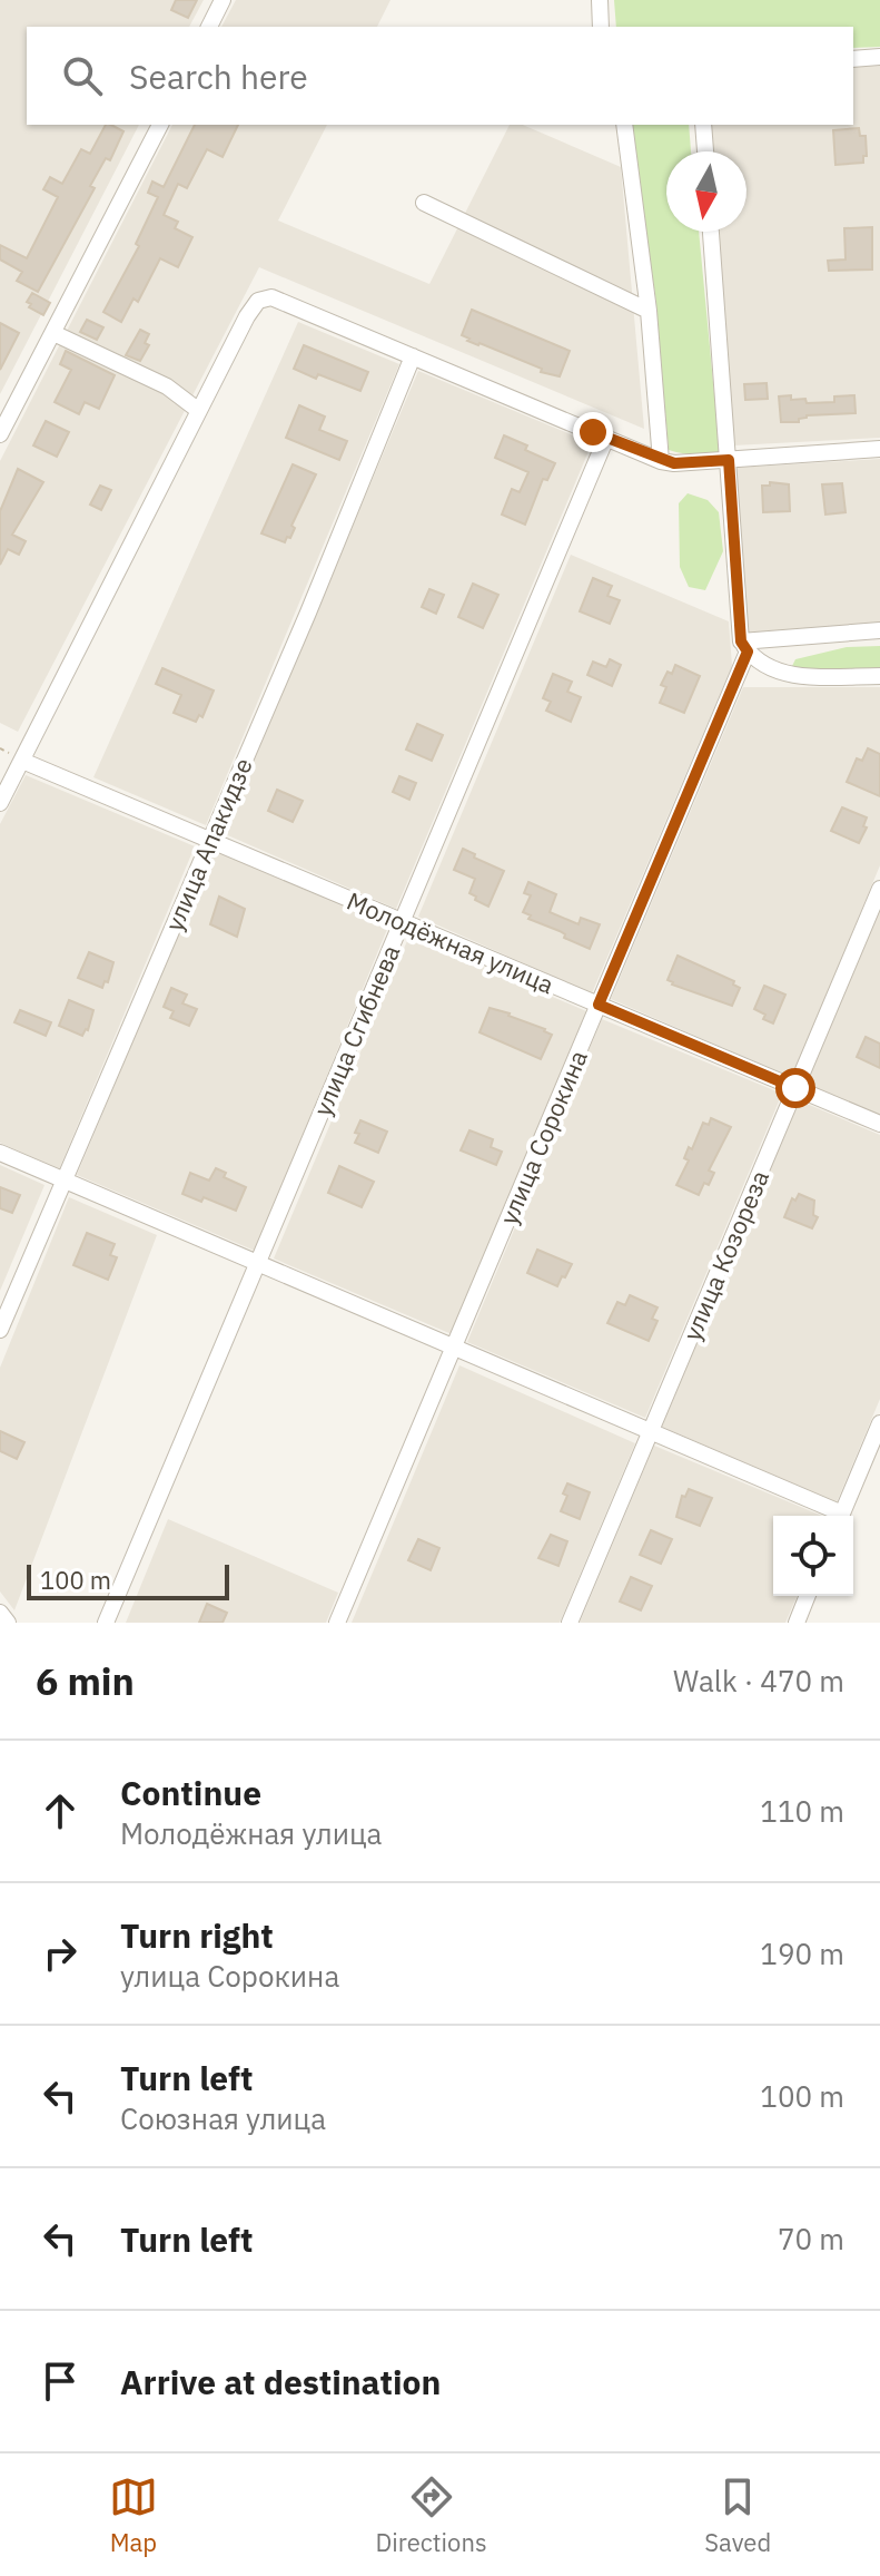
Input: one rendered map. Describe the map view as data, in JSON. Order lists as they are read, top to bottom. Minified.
{"streets":{"street":["улица Апакидзе","Молодёжная улица","улица Сгибнева","улица Сорокина","улица Козореза"]},"crossings":[["улица Апакидзе","Молодёжная улица"],["Молодёжная улица","улица Сгибнева"],["Молодёжная улица","улица Сорокина"],["Молодёжная улица","улица Козореза"]],"scale_bar":"100 m","north":"bottom","page":{"search":"Search here","scale":"100 m","heading":["6 min","Walk · 470 m"],"list":[["Continue","Молодёжная улица","110 m"],["Turn right","улица Сорокина","190 m"],["Turn left","Союзная улица","100 m"],["Turn left","70 m"],"Arrive at destination"],"nav":["Map","Directions","Saved"]}}
